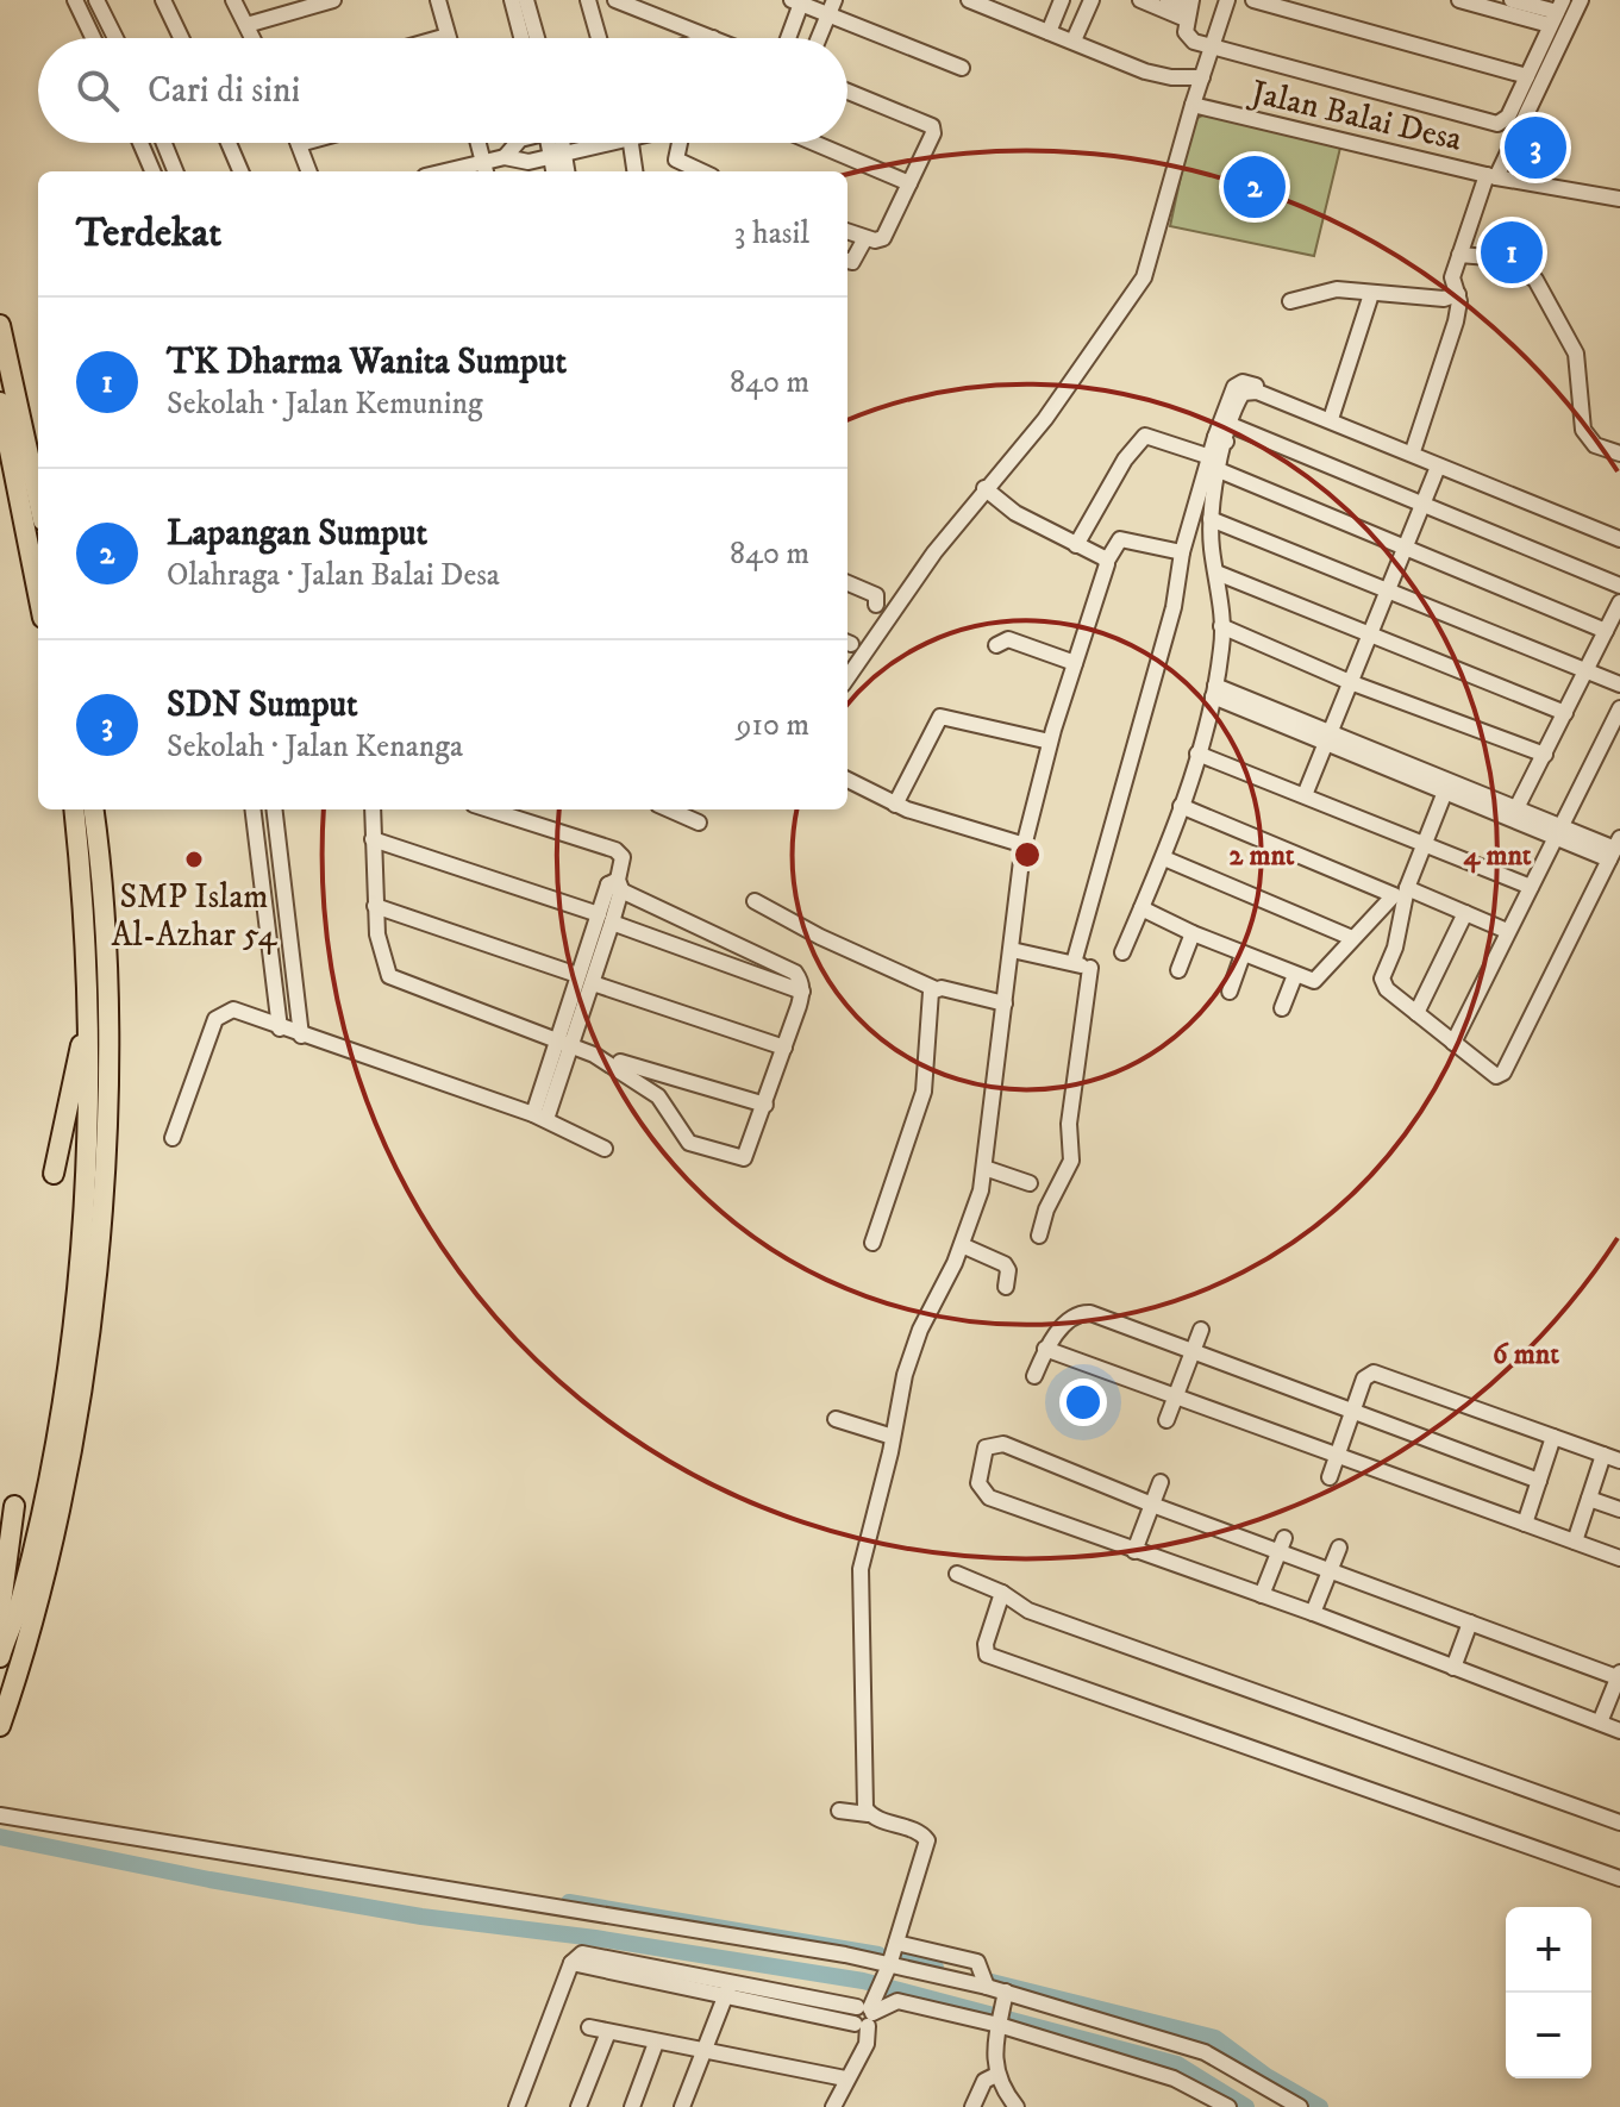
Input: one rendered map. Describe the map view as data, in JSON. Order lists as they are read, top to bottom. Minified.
{"streets":{"street":["Jalan Balai Desa"]},"places":["SMP Islam Al-Azhar 54"],"page":{"search":"Cari di sini","pins":["3","2","1"],"heading":["Terdekat","3 hasil"],"list":[{"mark":"1","name":"TK Dharma Wanita Sumput","note":"Sekolah · Jalan Kemuning","value":"840 m"},{"mark":"2","name":"Lapangan Sumput","note":"Olahraga · Jalan Balai Desa","value":"840 m"},{"mark":"3","name":"SDN Sumput","note":"Sekolah · Jalan Kenanga","value":"910 m"}],"map_buttons":["+","−"]},"rings":["2 mnt","4 mnt","6 mnt"]}
